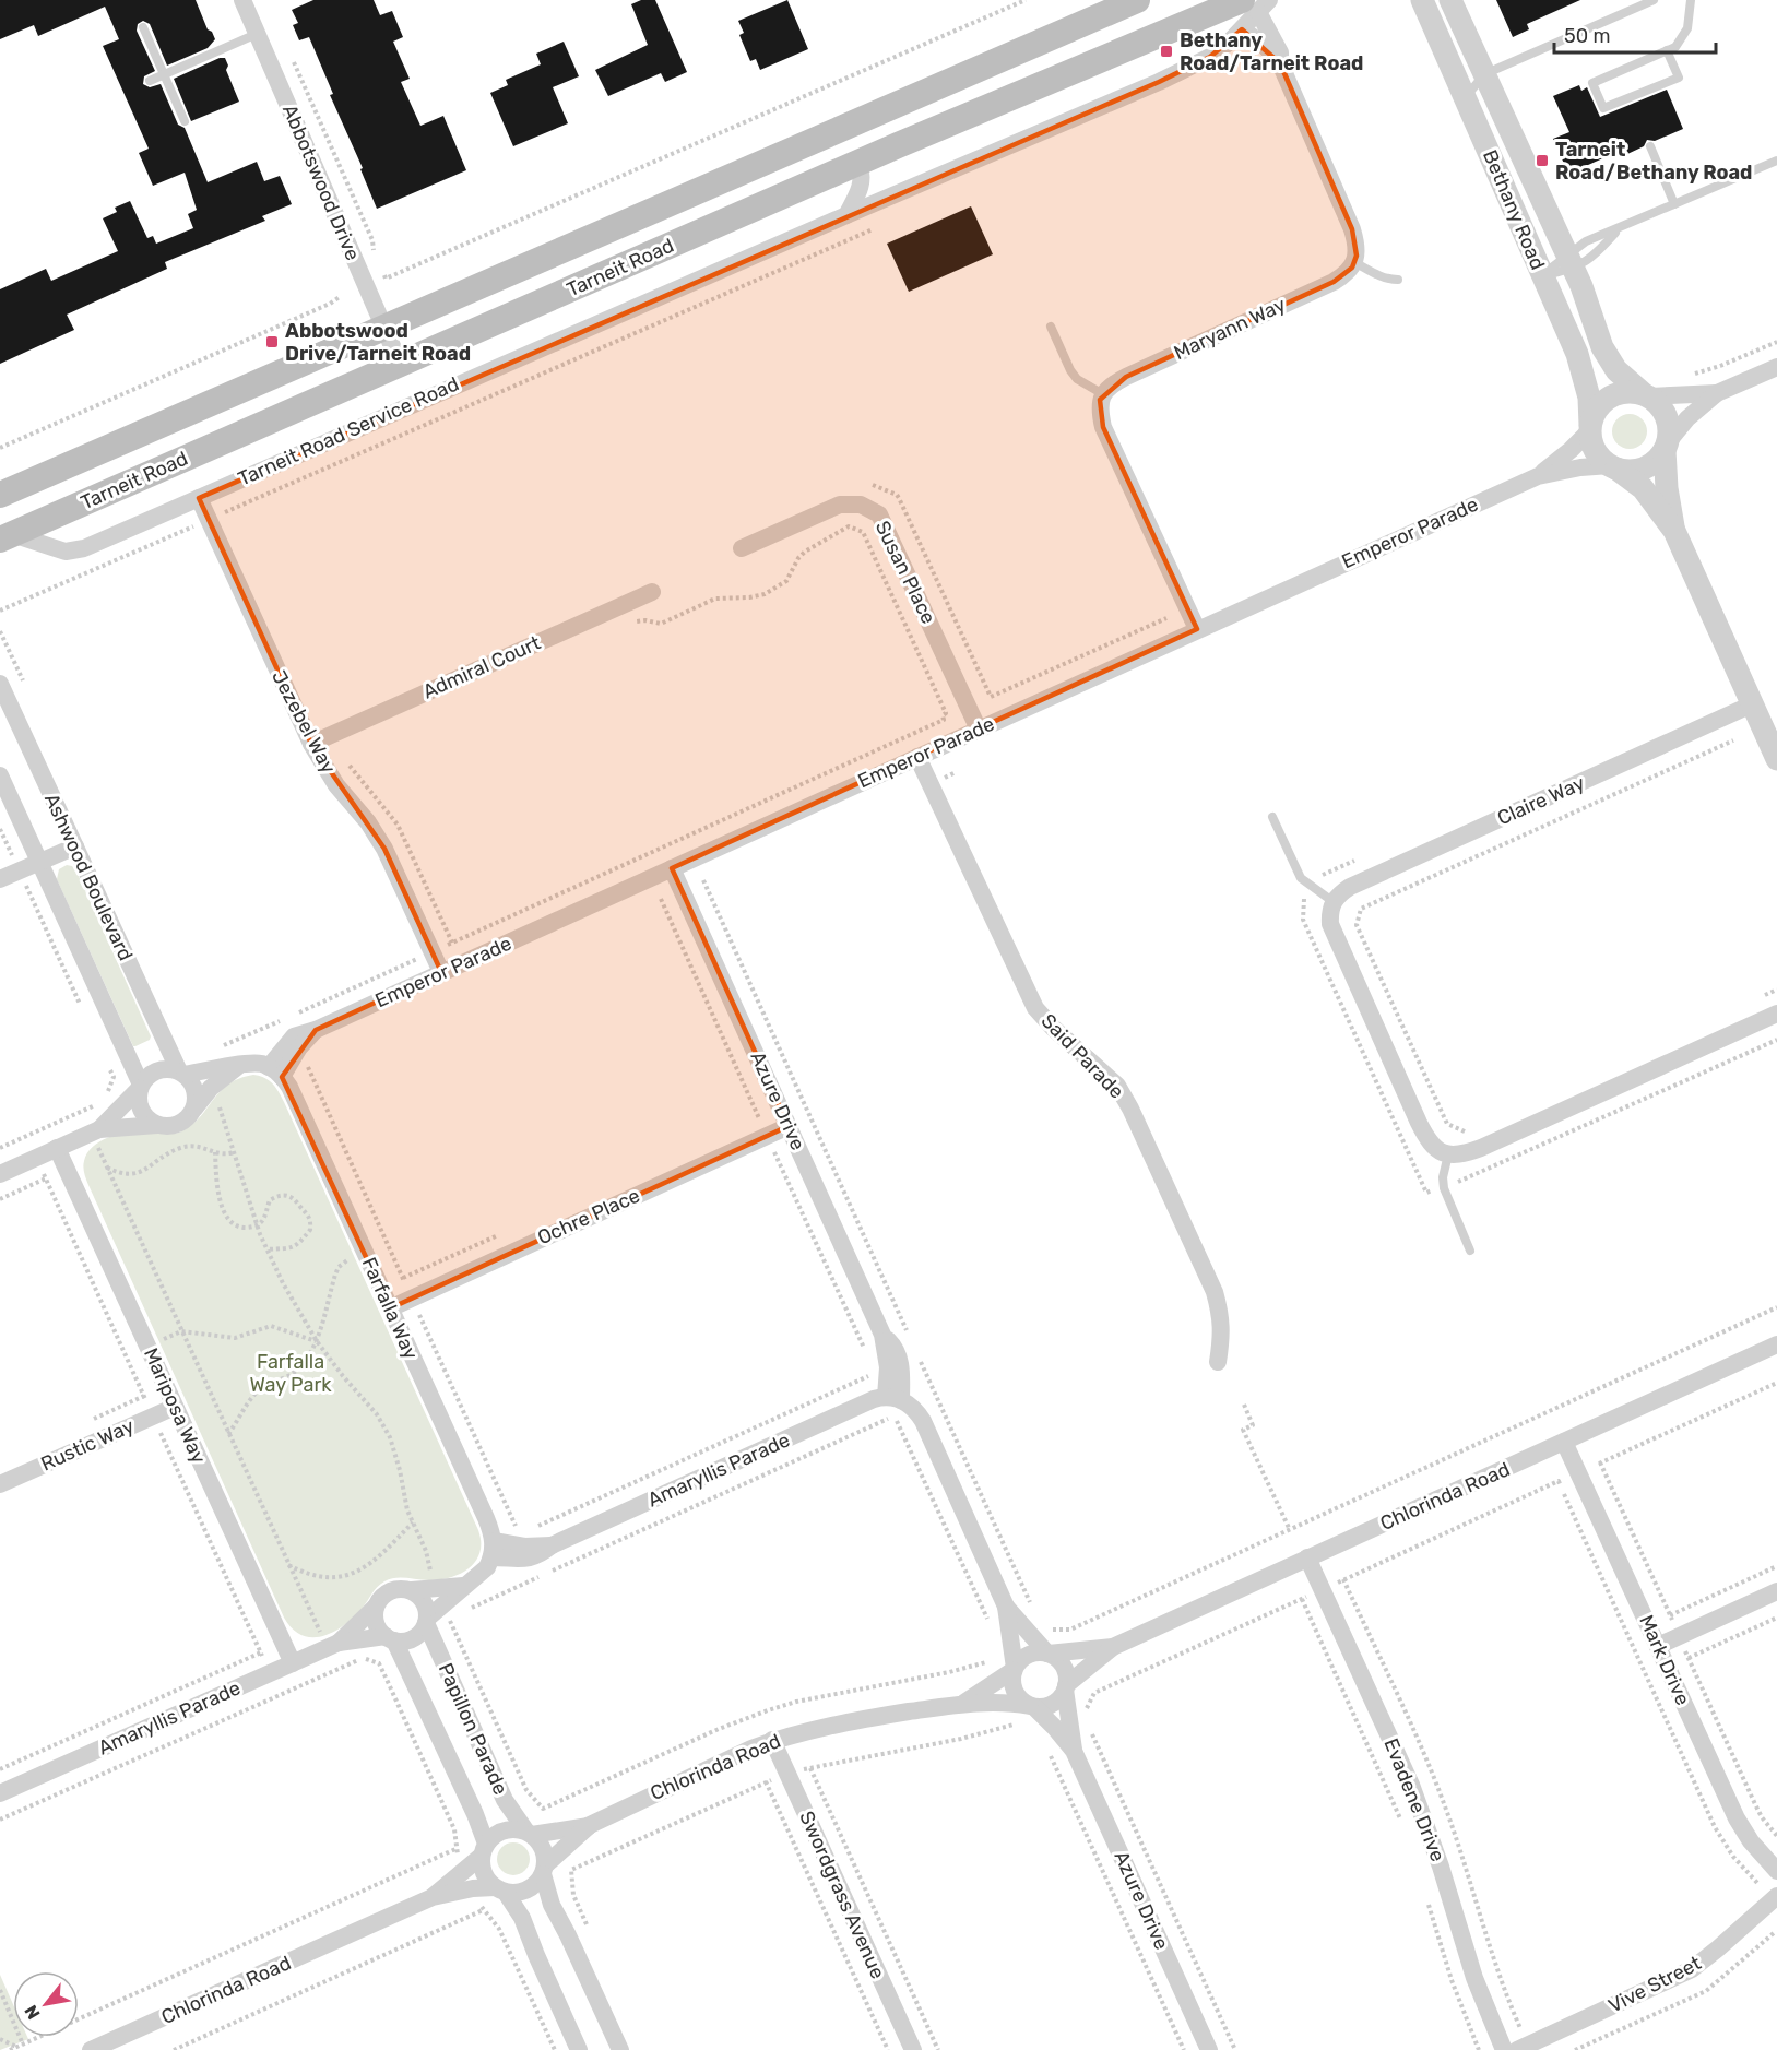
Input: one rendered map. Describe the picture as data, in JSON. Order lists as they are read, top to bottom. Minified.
{"streets":{"main road":["Tarneit Road"],"street":["Abbotswood Drive","Bethany Road","Maryann Way","Tarneit Road Service Road","Emperor Parade","Susan Place","Admiral Court","Jezebel Way","Claire Way","Ashwood Boulevard","Said Parade","Azure Drive","Ochre Place","Farfalla Way","Mariposa Way","Rustic Way","Amaryllis Parade","Chlorinda Road","Mark Drive","Papillon Parade","Evadene Drive","Swordgrass Avenue","Vive Street"]},"crossings":[["Abbotswood Drive","Tarneit Road"],["Bethany Road","Emperor Parade"],["Tarneit Road","Tarneit Road Service Road"],["Tarneit Road Service Road","Jezebel Way"],["Emperor Parade","Susan Place"],["Emperor Parade","Jezebel Way"],["Emperor Parade","Said Parade"],["Emperor Parade","Azure Drive"],["Emperor Parade","Farfalla Way"],["Admiral Court","Jezebel Way"],["Azure Drive","Ochre Place"],["Azure Drive","Amaryllis Parade"],["Azure Drive","Chlorinda Road"],["Ochre Place","Farfalla Way"],["Farfalla Way","Amaryllis Parade"],["Mariposa Way","Rustic Way"],["Mariposa Way","Amaryllis Parade"],["Amaryllis Parade","Papillon Parade"],["Chlorinda Road","Mark Drive"],["Chlorinda Road","Papillon Parade"],["Chlorinda Road","Evadene Drive"],["Chlorinda Road","Swordgrass Avenue"]],"parks":["Farfalla Way Park"],"places":{"transit":["Bethany Road/Tarneit Road","Tarneit Road/Bethany Road","Abbotswood Drive/Tarneit Road"]},"scale_bar":"50 m","north":"bottom left"}
